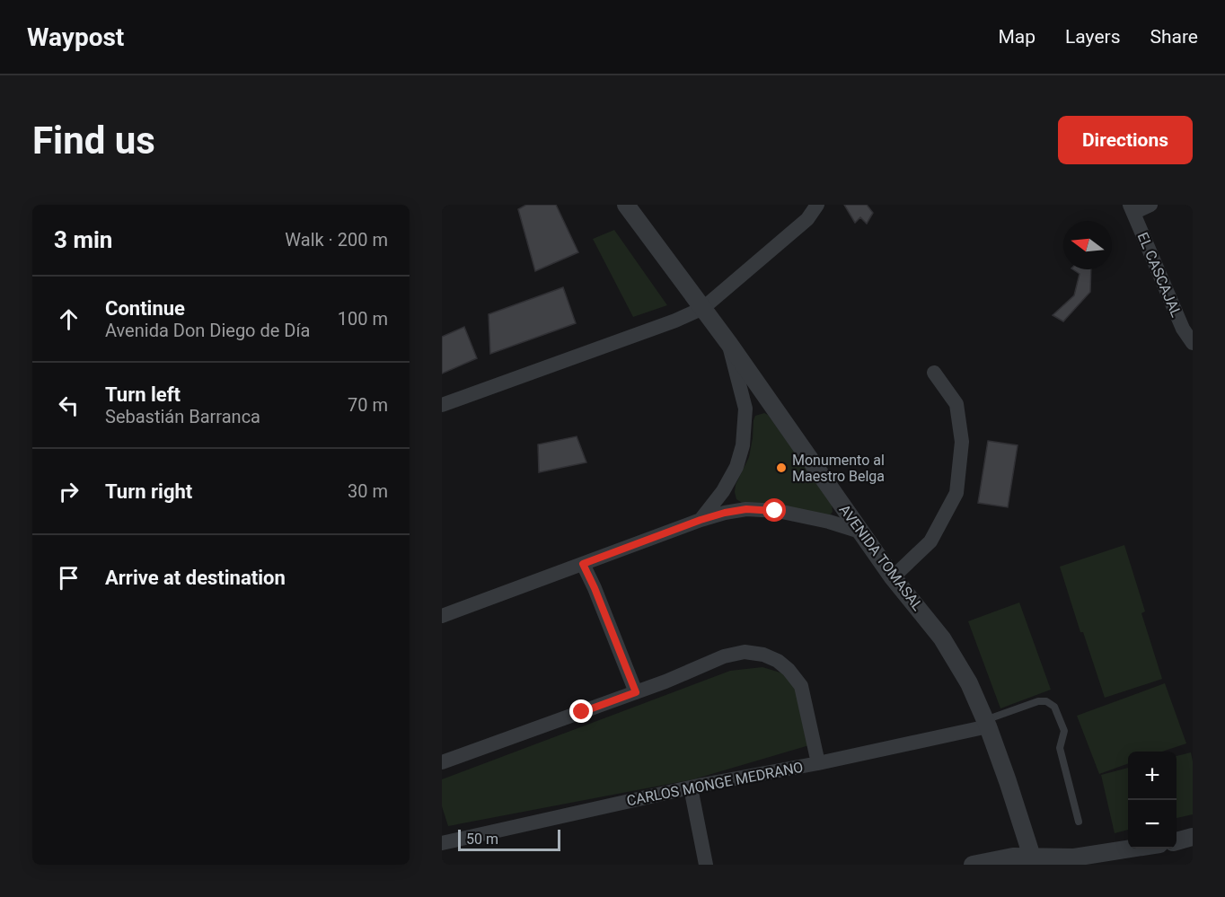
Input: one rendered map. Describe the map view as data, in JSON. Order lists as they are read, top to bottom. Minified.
{"streets":{"street":["EL CASCAJAL","AVENIDA TOMASAL","CARLOS MONGE MEDRANO"]},"crossings":[["AVENIDA TOMASAL","CARLOS MONGE MEDRANO"]],"places":["Monumento al Maestro Belga"],"scale_bar":"50 m","north":"left","page":{"header":"Waypost","nav":["Map","Layers","Share"],"buttons":"Directions","title":"Find us","heading":["3 min","Walk · 200 m"],"list":[["Continue","Avenida Don Diego de Día","100 m"],["Turn left","Sebastián Barranca","70 m"],["Turn right","30 m"],"Arrive at destination"],"map_buttons":["+","−"],"scale":"50 m"}}
